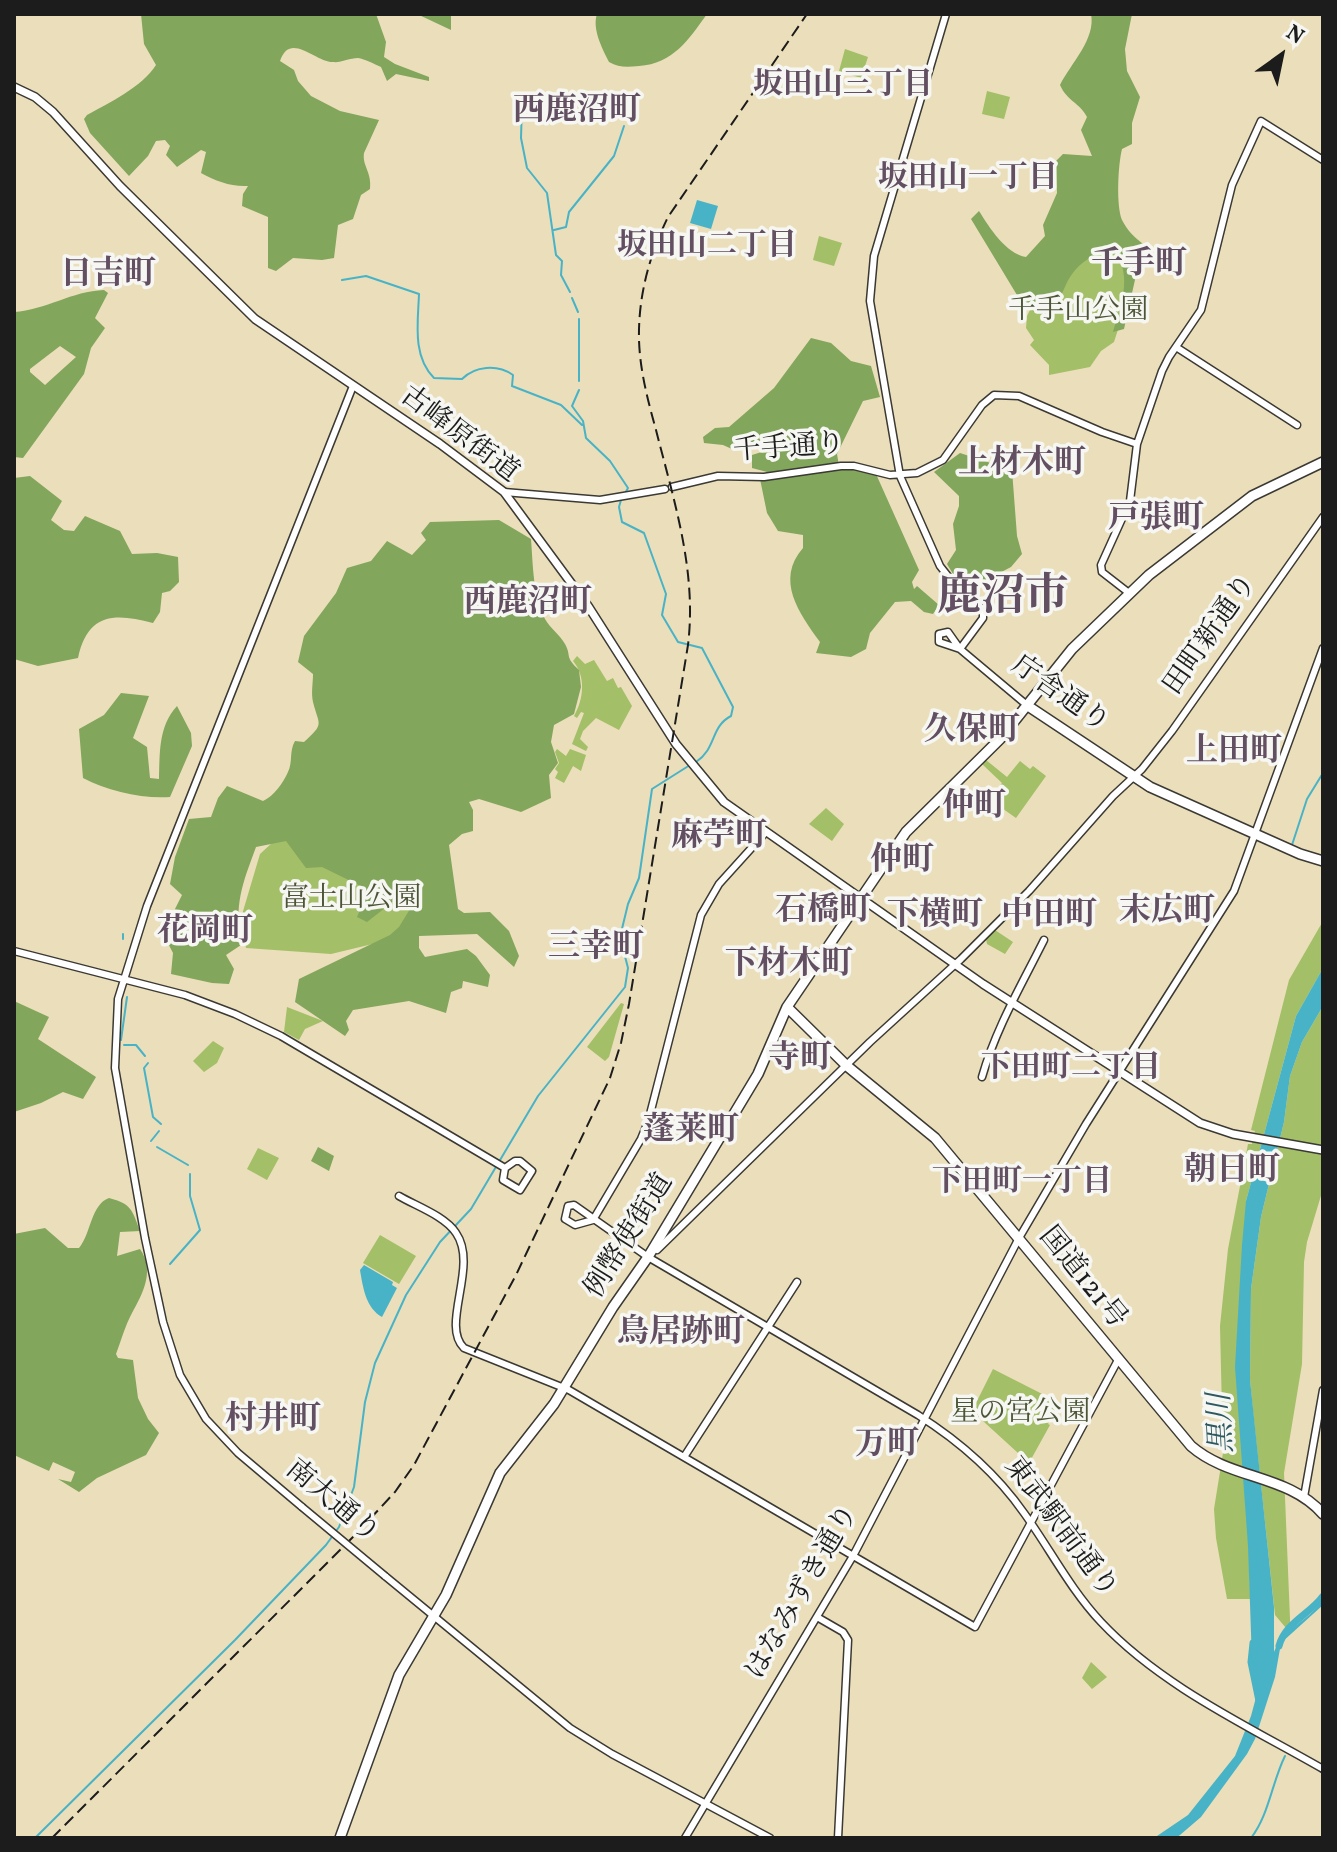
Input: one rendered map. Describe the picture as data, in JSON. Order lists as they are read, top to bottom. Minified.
{"streets":{"highway":["庁舎通り","例幣使街道","国道121号"],"main road":["古峰原街道"],"street":["千手通り","田町新通り","南大通り","東武駅前通り","はなみずき通り"]},"crossings":[["古峰原街道","千手通り"],["古峰原街道","田町新通り"],["古峰原街道","例幣使街道"],["古峰原街道","南大通り"],["古峰原街道","はなみずき通り"],["千手通り","庁舎通り"],["田町新通り","庁舎通り"],["田町新通り","例幣使街道"],["田町新通り","国道121号"],["田町新通り","東武駅前通り"],["庁舎通り","例幣使街道"],["庁舎通り","はなみずき通り"],["例幣使街道","国道121号"],["例幣使街道","南大通り"],["例幣使街道","東武駅前通り"],["国道121号","はなみずき通り"],["南大通り","はなみずき通り"],["東武駅前通り","はなみずき通り"]],"districts":["坂田山三丁目","西鹿沼町","坂田山一丁目","坂田山二丁目","千手町","日吉町","上材木町","戸張町","鹿沼市","西鹿沼町","久保町","上田町","仲町","麻苧町","仲町","石橋町","末広町","下横町","中田町","花岡町","三幸町","下材木町","寺町","下田町二丁目","蓬莱町","朝日町","下田町一丁目","鳥居跡町","村井町","万町"],"water":["黒川"],"parks":["千手山公園","富士山公園","星の宮公園"],"north":"top right"}
